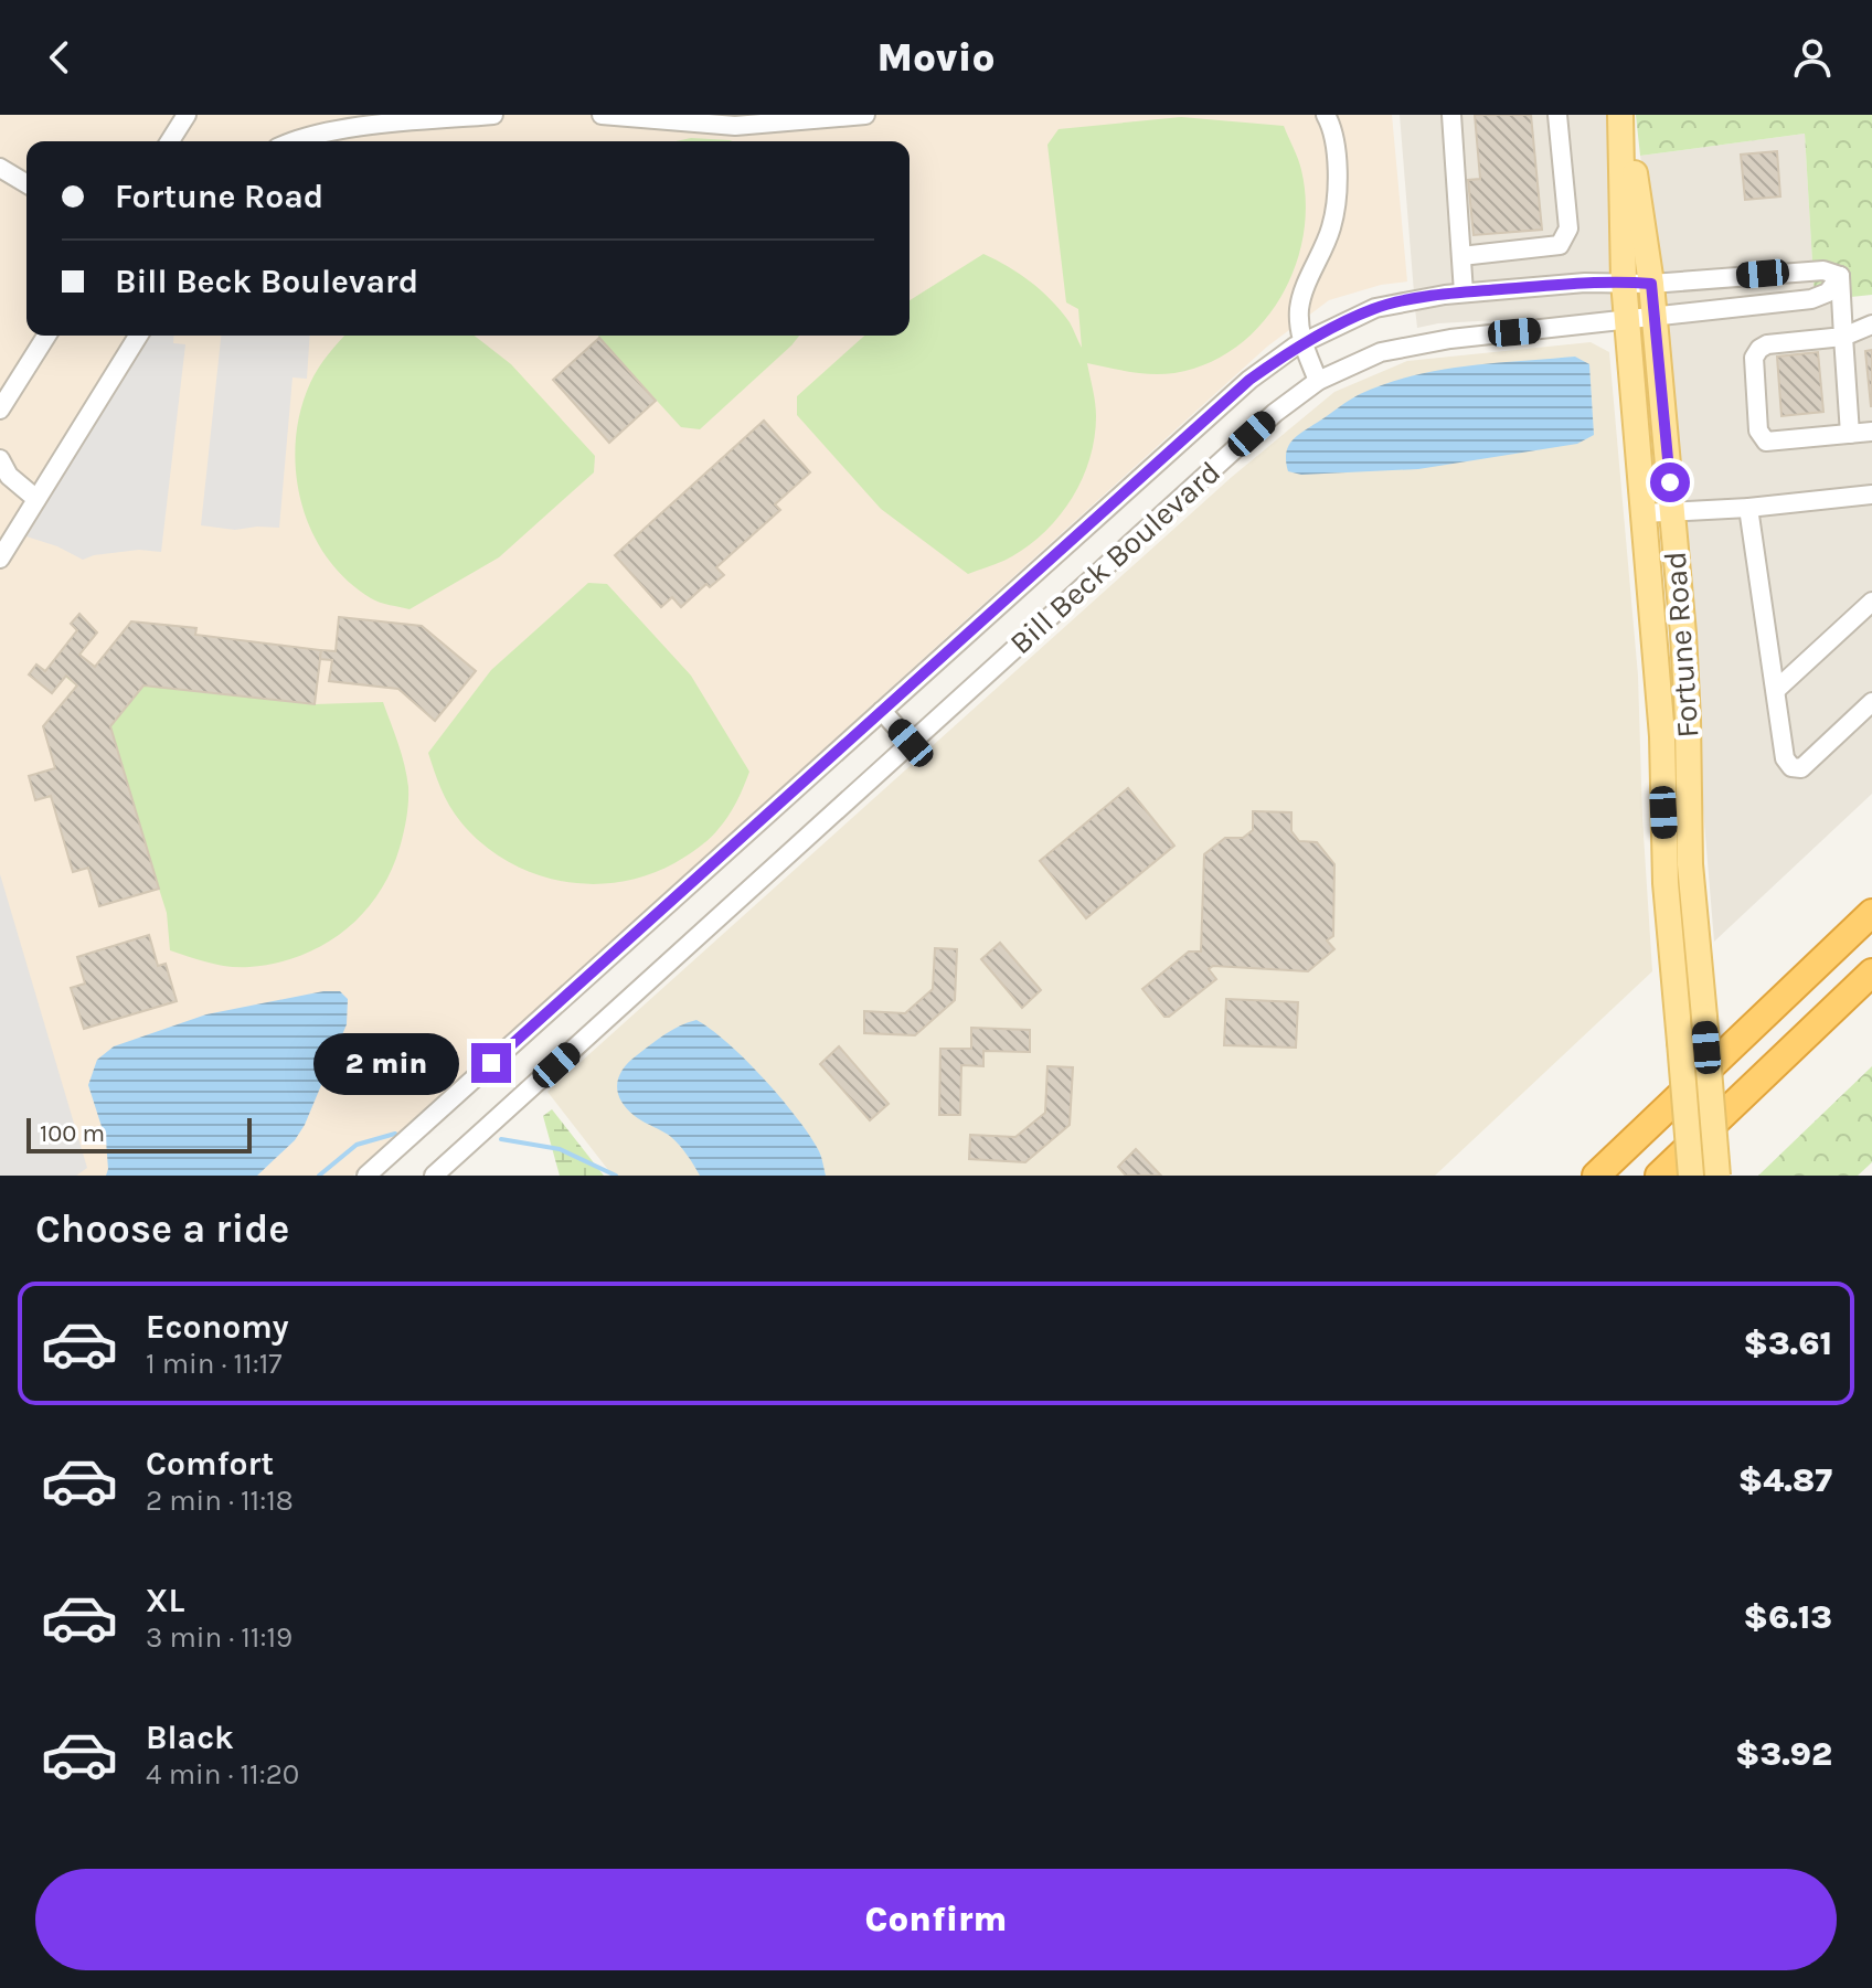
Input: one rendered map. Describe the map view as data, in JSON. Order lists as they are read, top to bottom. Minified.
{"streets":{"main road":["Fortune Road"],"street":["Bill Beck Boulevard"]},"crossings":[["Bill Beck Boulevard","Fortune Road"]],"scale_bar":"100 m","page":{"header":"Movio","banner":["Fortune Road","Bill Beck Boulevard"],"bubble":"2 min","scale":"100 m","heading":"Choose a ride","list":[{"name":"Economy","note":"1 min · 11:17","value":"$3.61"},{"name":"Comfort","note":"2 min · 11:18","value":"$4.87"},{"name":"XL","note":"3 min · 11:19","value":"$6.13"},{"name":"Black","note":"4 min · 11:20","value":"$3.92"}],"buttons":"Confirm"}}
